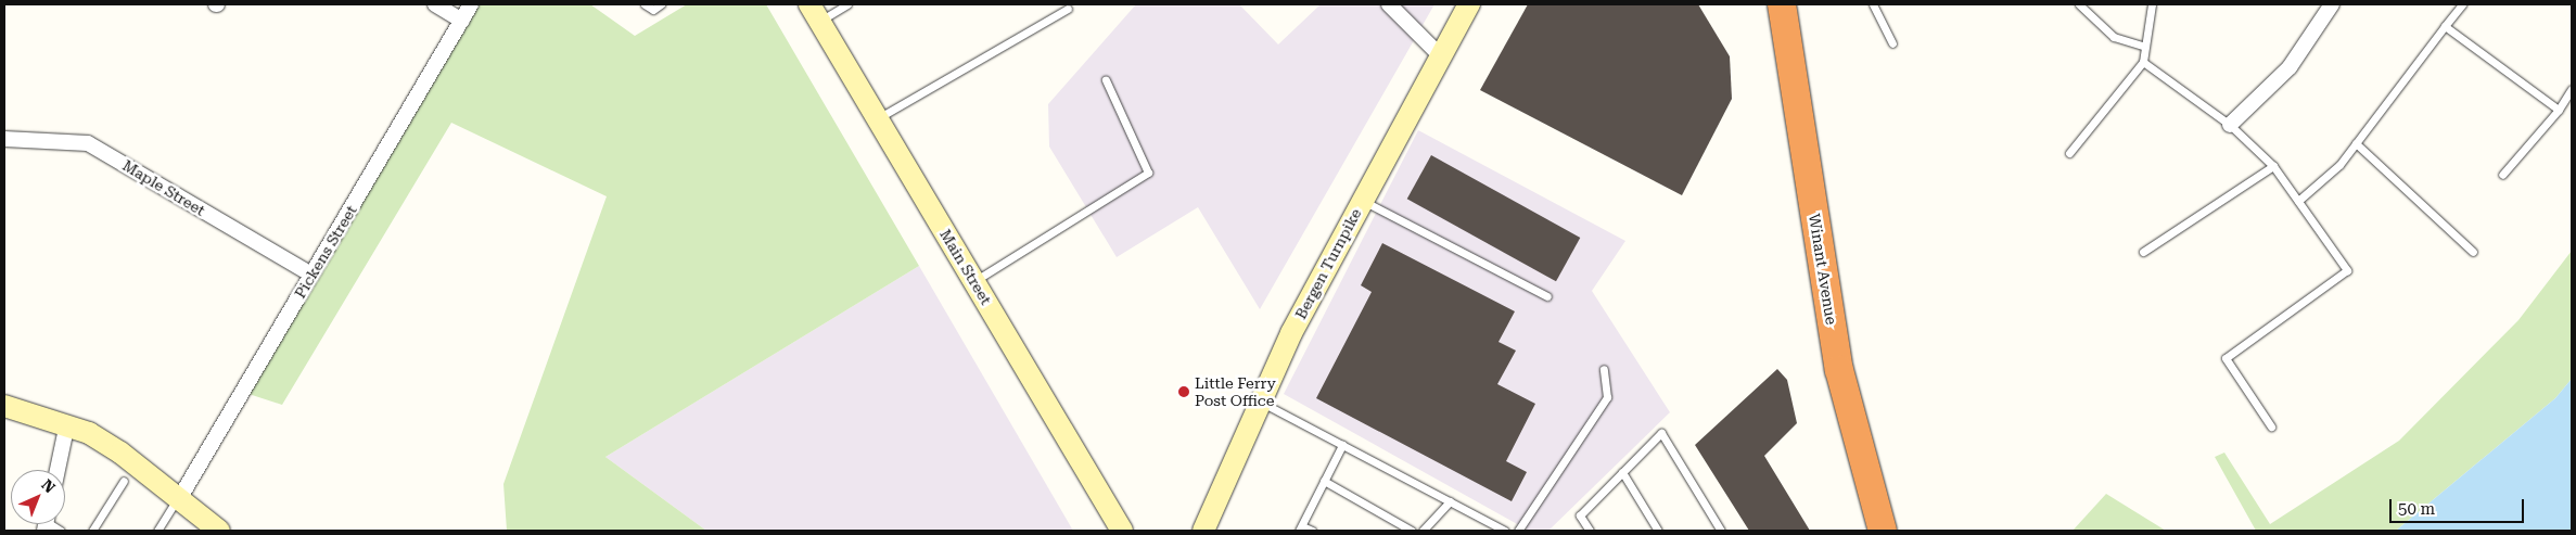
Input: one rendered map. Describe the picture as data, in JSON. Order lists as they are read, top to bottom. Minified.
{"streets":{"highway":["Winant Avenue"],"street":["Maple Street","Pickens Street","Bergen Turnpike","Main Street"]},"crossings":[["Maple Street","Pickens Street"]],"places":["Little Ferry Post Office"],"scale_bar":"50 m","north":"top right"}
